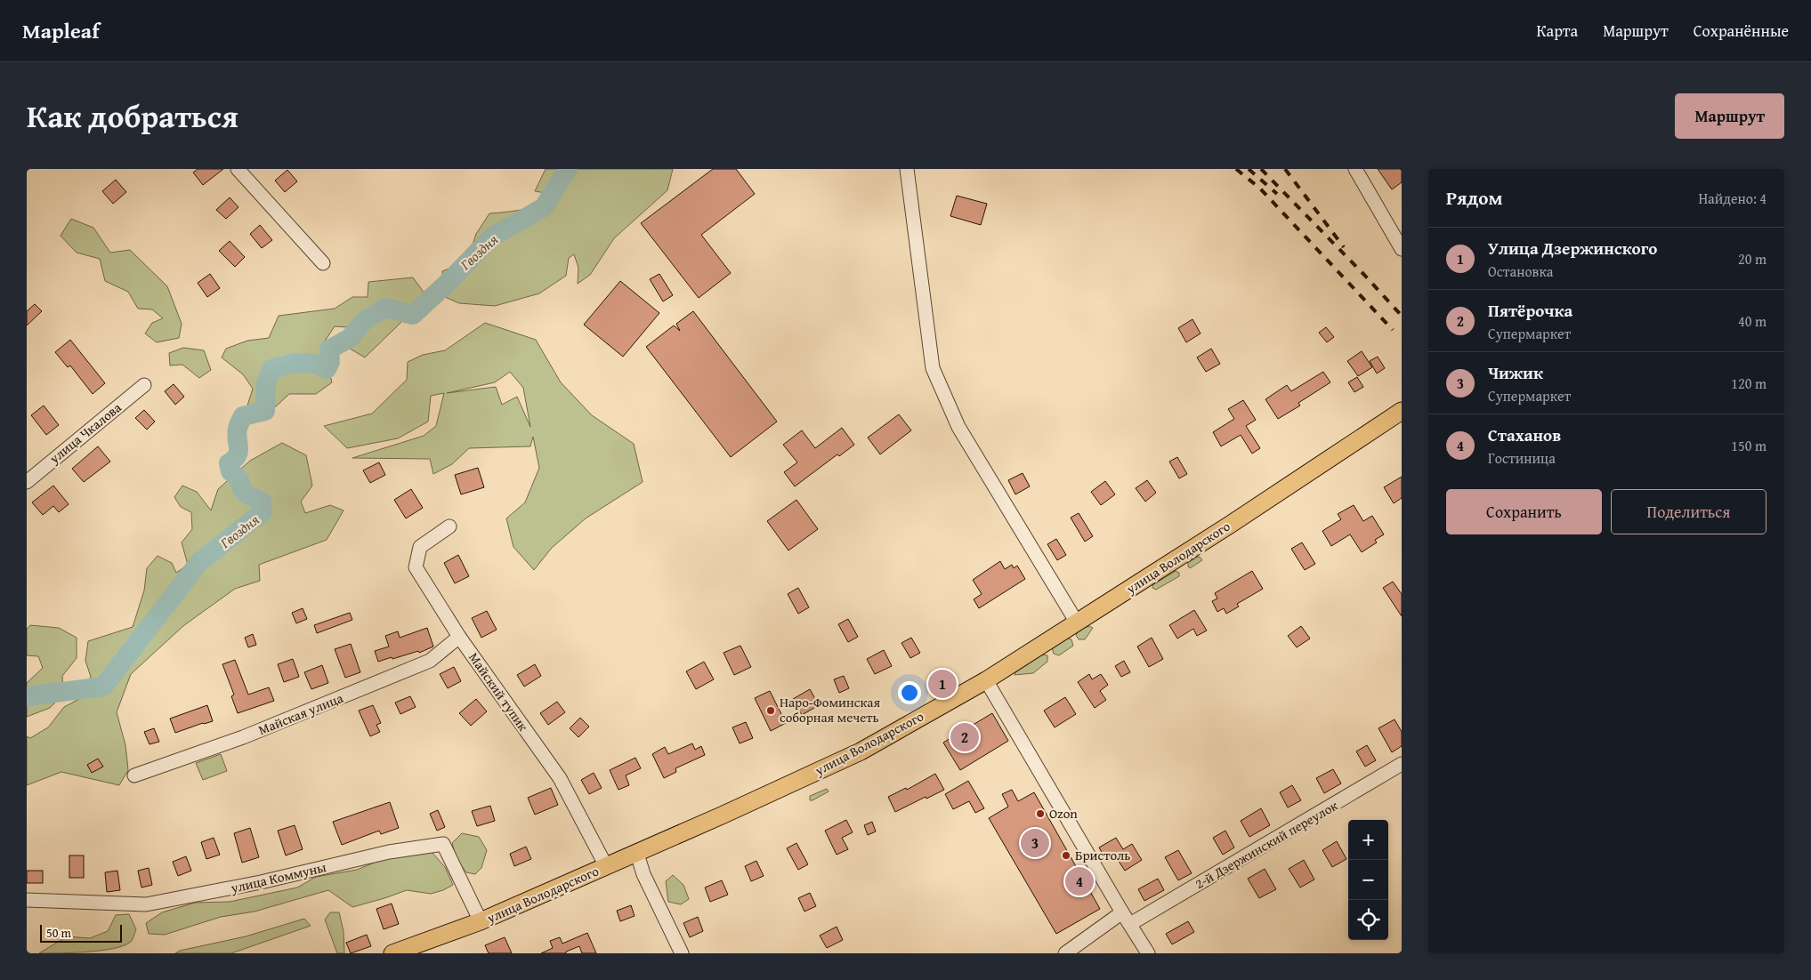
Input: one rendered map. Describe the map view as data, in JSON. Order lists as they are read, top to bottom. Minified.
{"streets":{"main road":["улица Володарского"],"street":["улица Чкалова","Майский тупик","Майская улица","2-й Дзержинский переулок","улица Коммуны"]},"crossings":[["улица Володарского","Майский тупик"],["улица Володарского","улица Коммуны"],["Майский тупик","Майская улица"]],"water":["Гвоздня"],"places":["Наро-Фоминская соборная мечеть","Ozon","Бристоль"],"scale_bar":"50 m","page":{"header":"Mapleaf","nav":["Карта","Маршрут","Сохранённые"],"title":"Как добраться","buttons":["Маршрут",["Сохранить","Поделиться"]],"heading":["Рядом","Найдено: 4"],"list":[{"mark":"1","name":"Улица Дзержинского","note":"Остановка","value":"20 m"},{"mark":"2","name":"Пятёрочка","note":"Супермаркет","value":"40 m"},{"mark":"3","name":"Чижик","note":"Супермаркет","value":"120 m"},{"mark":"4","name":"Стаханов","note":"Гостиница","value":"150 m"}],"pins":["1","2","3","4"],"map_buttons":["+","−"],"scale":"50 m"}}
